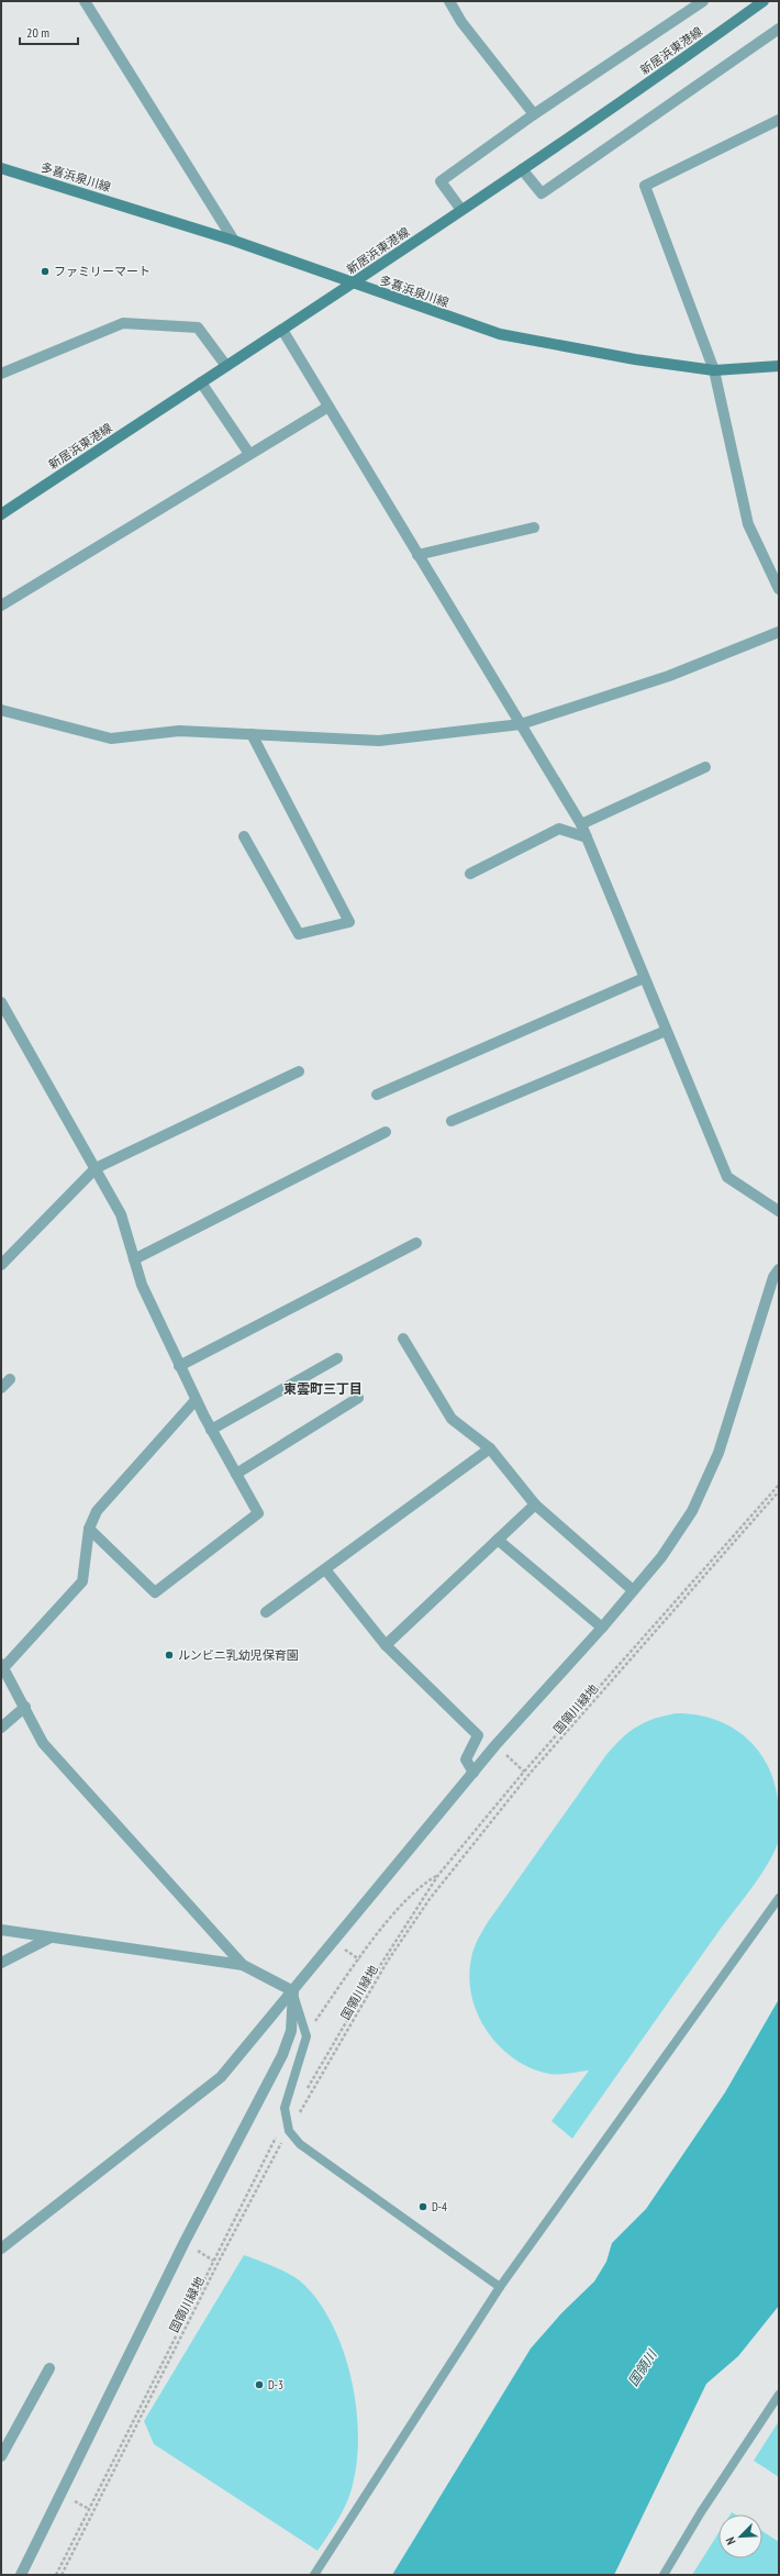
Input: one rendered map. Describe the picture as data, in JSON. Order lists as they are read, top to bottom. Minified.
{"streets":{"main road":["新居浜東港線","多喜浜泉川線"],"path":["国領川緑地"]},"crossings":[["新居浜東港線","多喜浜泉川線"]],"districts":["東雲町三丁目"],"water":["国領川"],"places":["ファミリーマート","ルンビニ乳幼児保育園","D-4","D-3"],"scale_bar":"20 m","north":"bottom left"}
